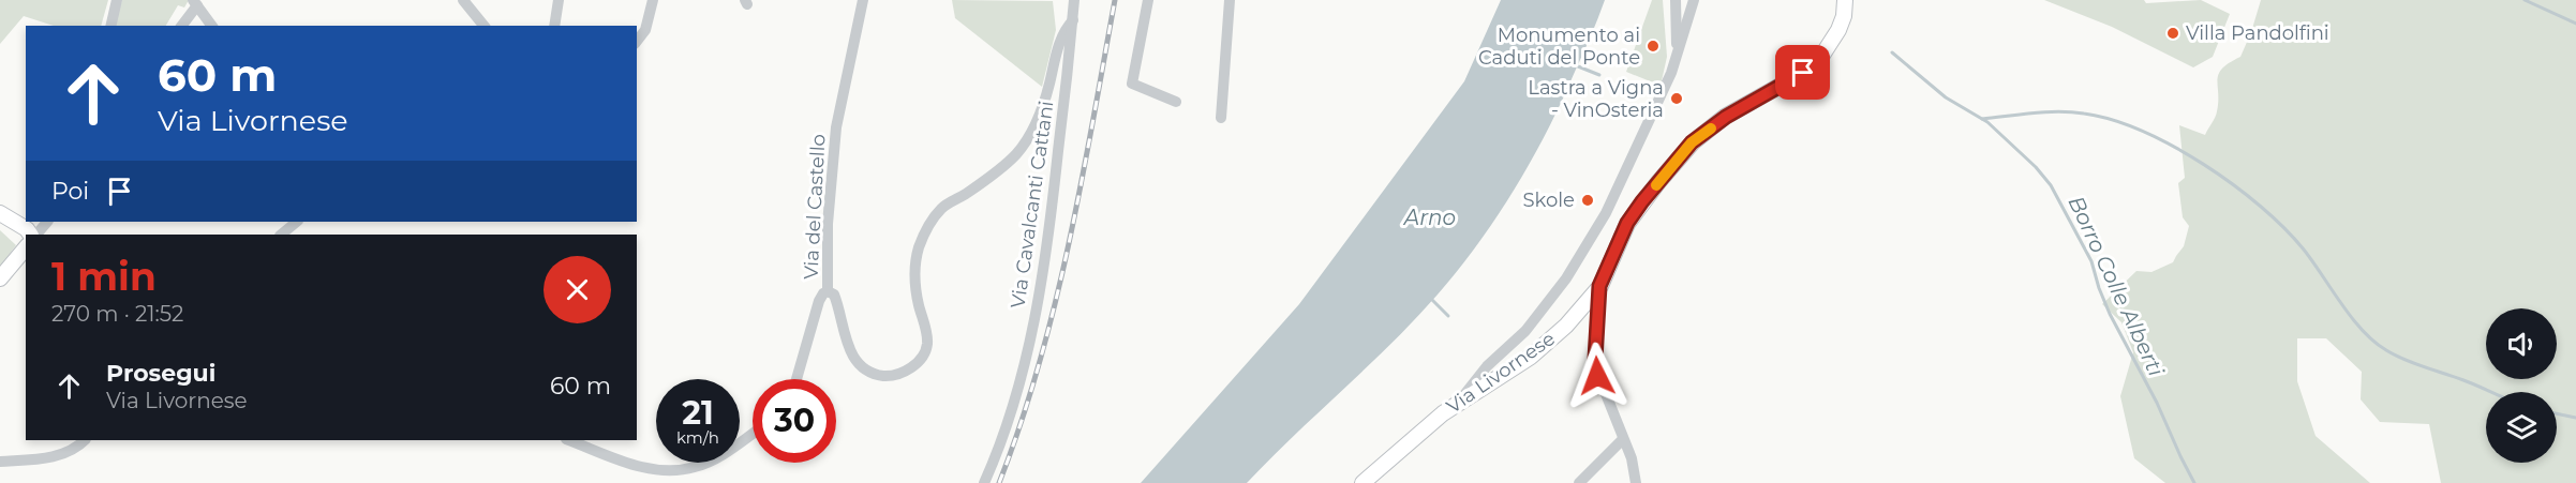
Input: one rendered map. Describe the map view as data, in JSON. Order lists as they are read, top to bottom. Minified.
{"streets":{"main road":["Via Livornese"],"street":["Via Cavalcanti Cattani","Via del Castello"]},"crossings":[["Via Cavalcanti Cattani","Via del Castello"]],"water":["Arno","Borro Colle Alberti"],"places":["Villa Pandolfini","Monumento ai Caduti del Ponte","Lastra a Vigna - VinOsteria","Skole"],"page":{"turn":["60 m","Via Livornese"],"then":"Poi","heading":["1 min","270 m · 21:52"],"list":[{"name":"Prosegui","note":"Via Livornese","value":"60 m"}],"speed":"21 km/h","limit":"30"}}
